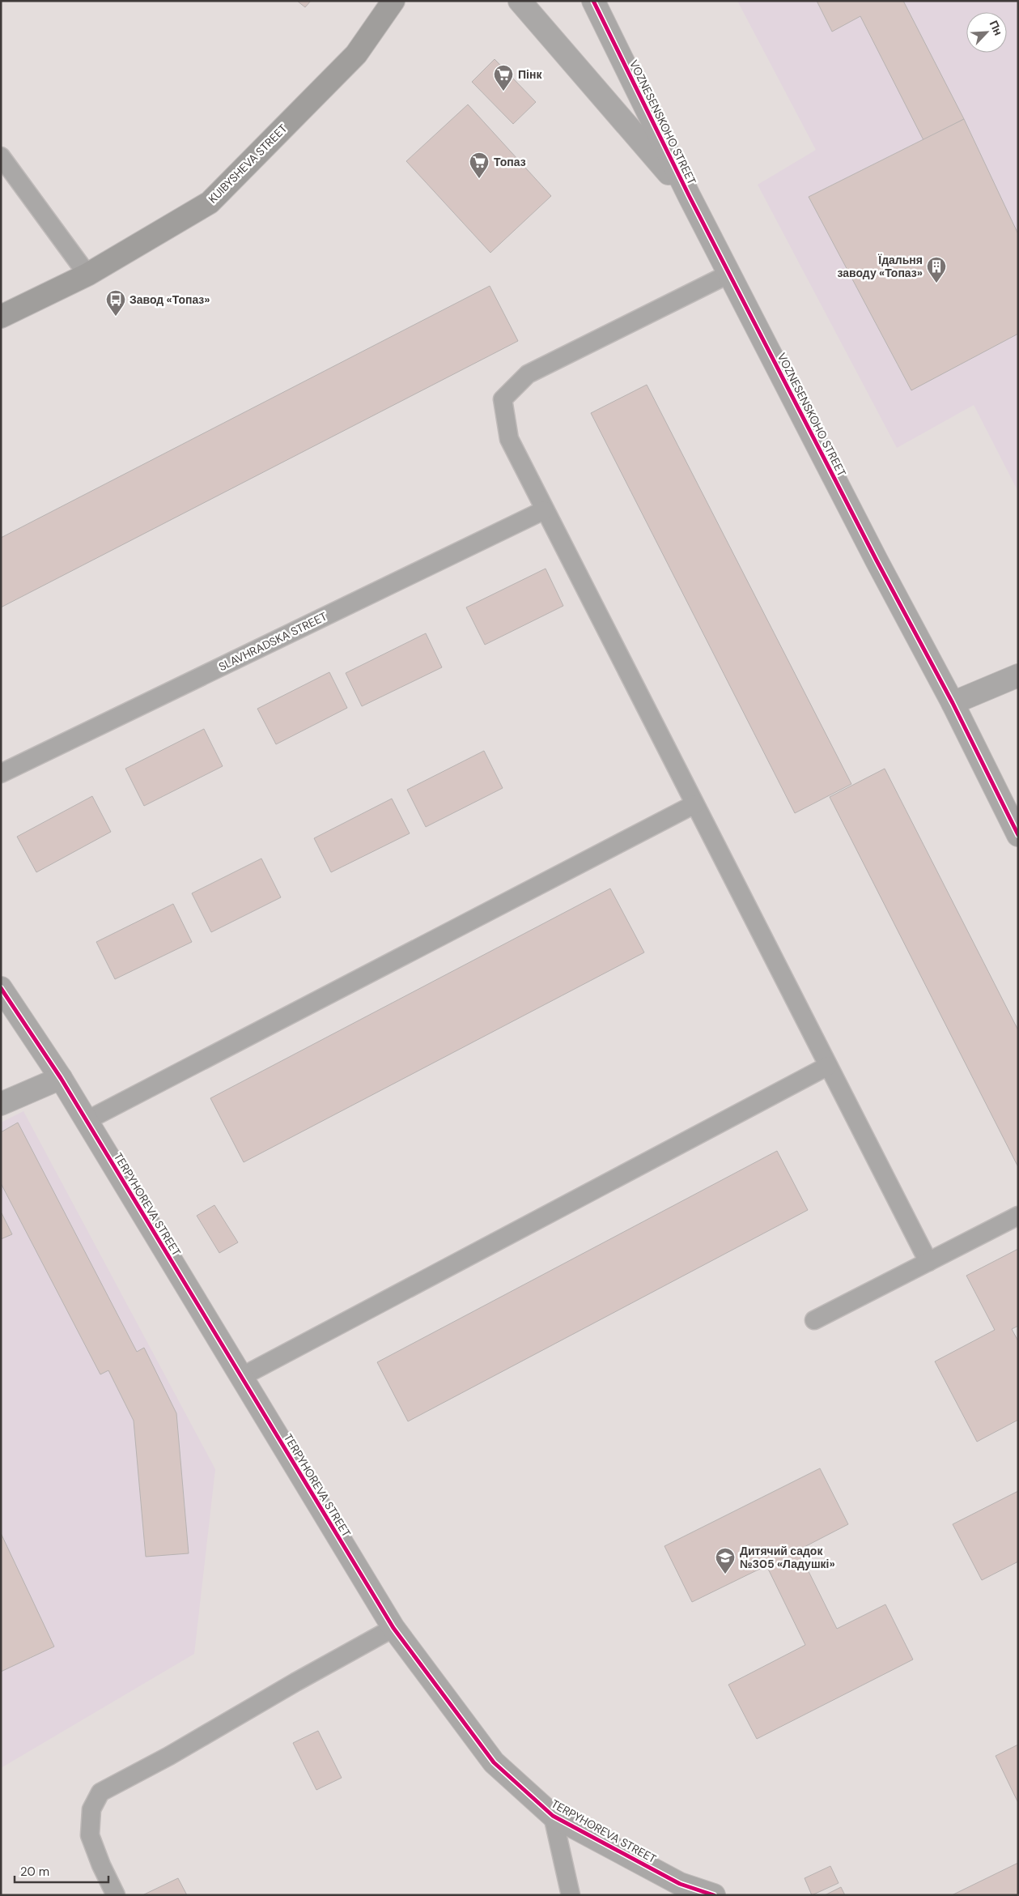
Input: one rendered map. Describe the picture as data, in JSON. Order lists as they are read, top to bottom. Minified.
{"streets":{"main road":["KUIBYSHEVA STREET"],"street":["VOZNESENSKOHO STREET","TERPYHOREVA STREET"],"lane":["SLAVHRADSKA STREET"]},"places":{"supermarket":["Пінк","Топаз"],"building":["Їдальня заводу «Топаз»"],"bus stop":["Завод «Топаз»"],"school or university":["Дитячий садок №305 «Ладушкі»"]},"scale_bar":"20 m","north":"top right"}
